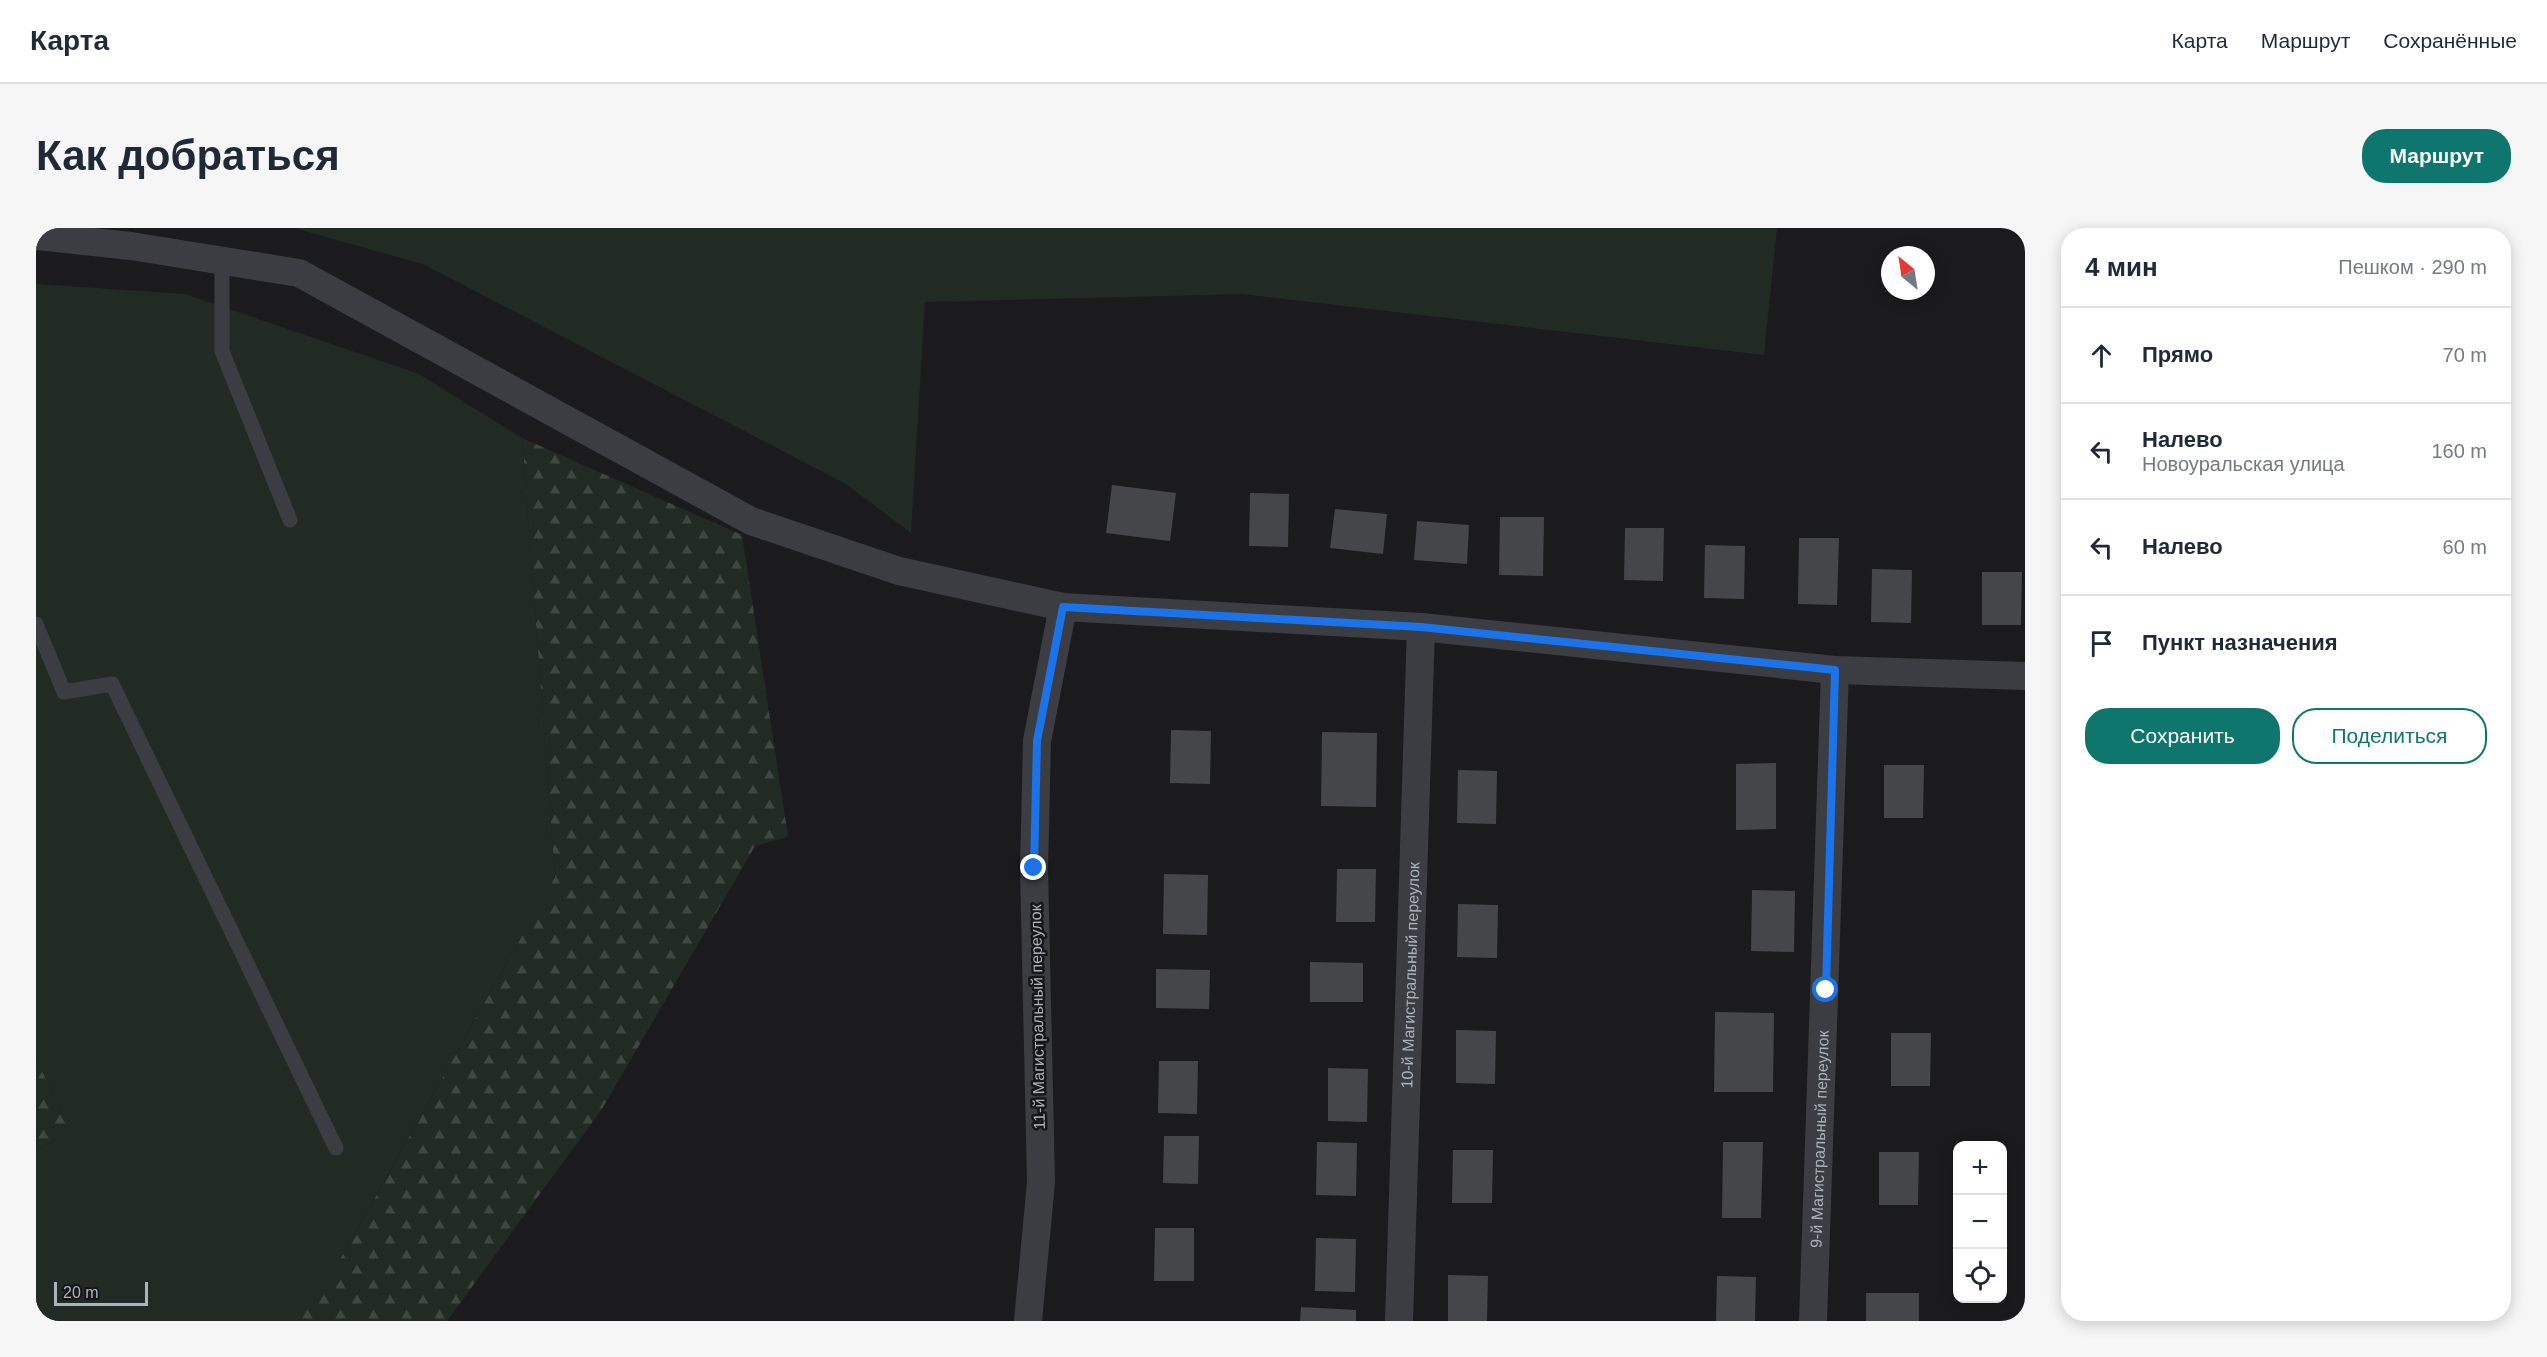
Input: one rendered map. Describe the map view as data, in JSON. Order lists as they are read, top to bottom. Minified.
{"streets":{"street":["10-й Магистральный переулок","11-й Магистральный переулок","9-й Магистральный переулок"]},"scale_bar":"20 m","north":"top left","page":{"header":"Карта","nav":["Карта","Маршрут","Сохранённые"],"buttons":["Маршрут",["Сохранить","Поделиться"]],"title":"Как добраться","heading":["4 мин","Пешком · 290 m"],"list":[["Прямо","70 m"],["Налево","Новоуральская улица","160 m"],["Налево","60 m"],"Пункт назначения"],"map_buttons":["+","−"],"scale":"20 m"}}
